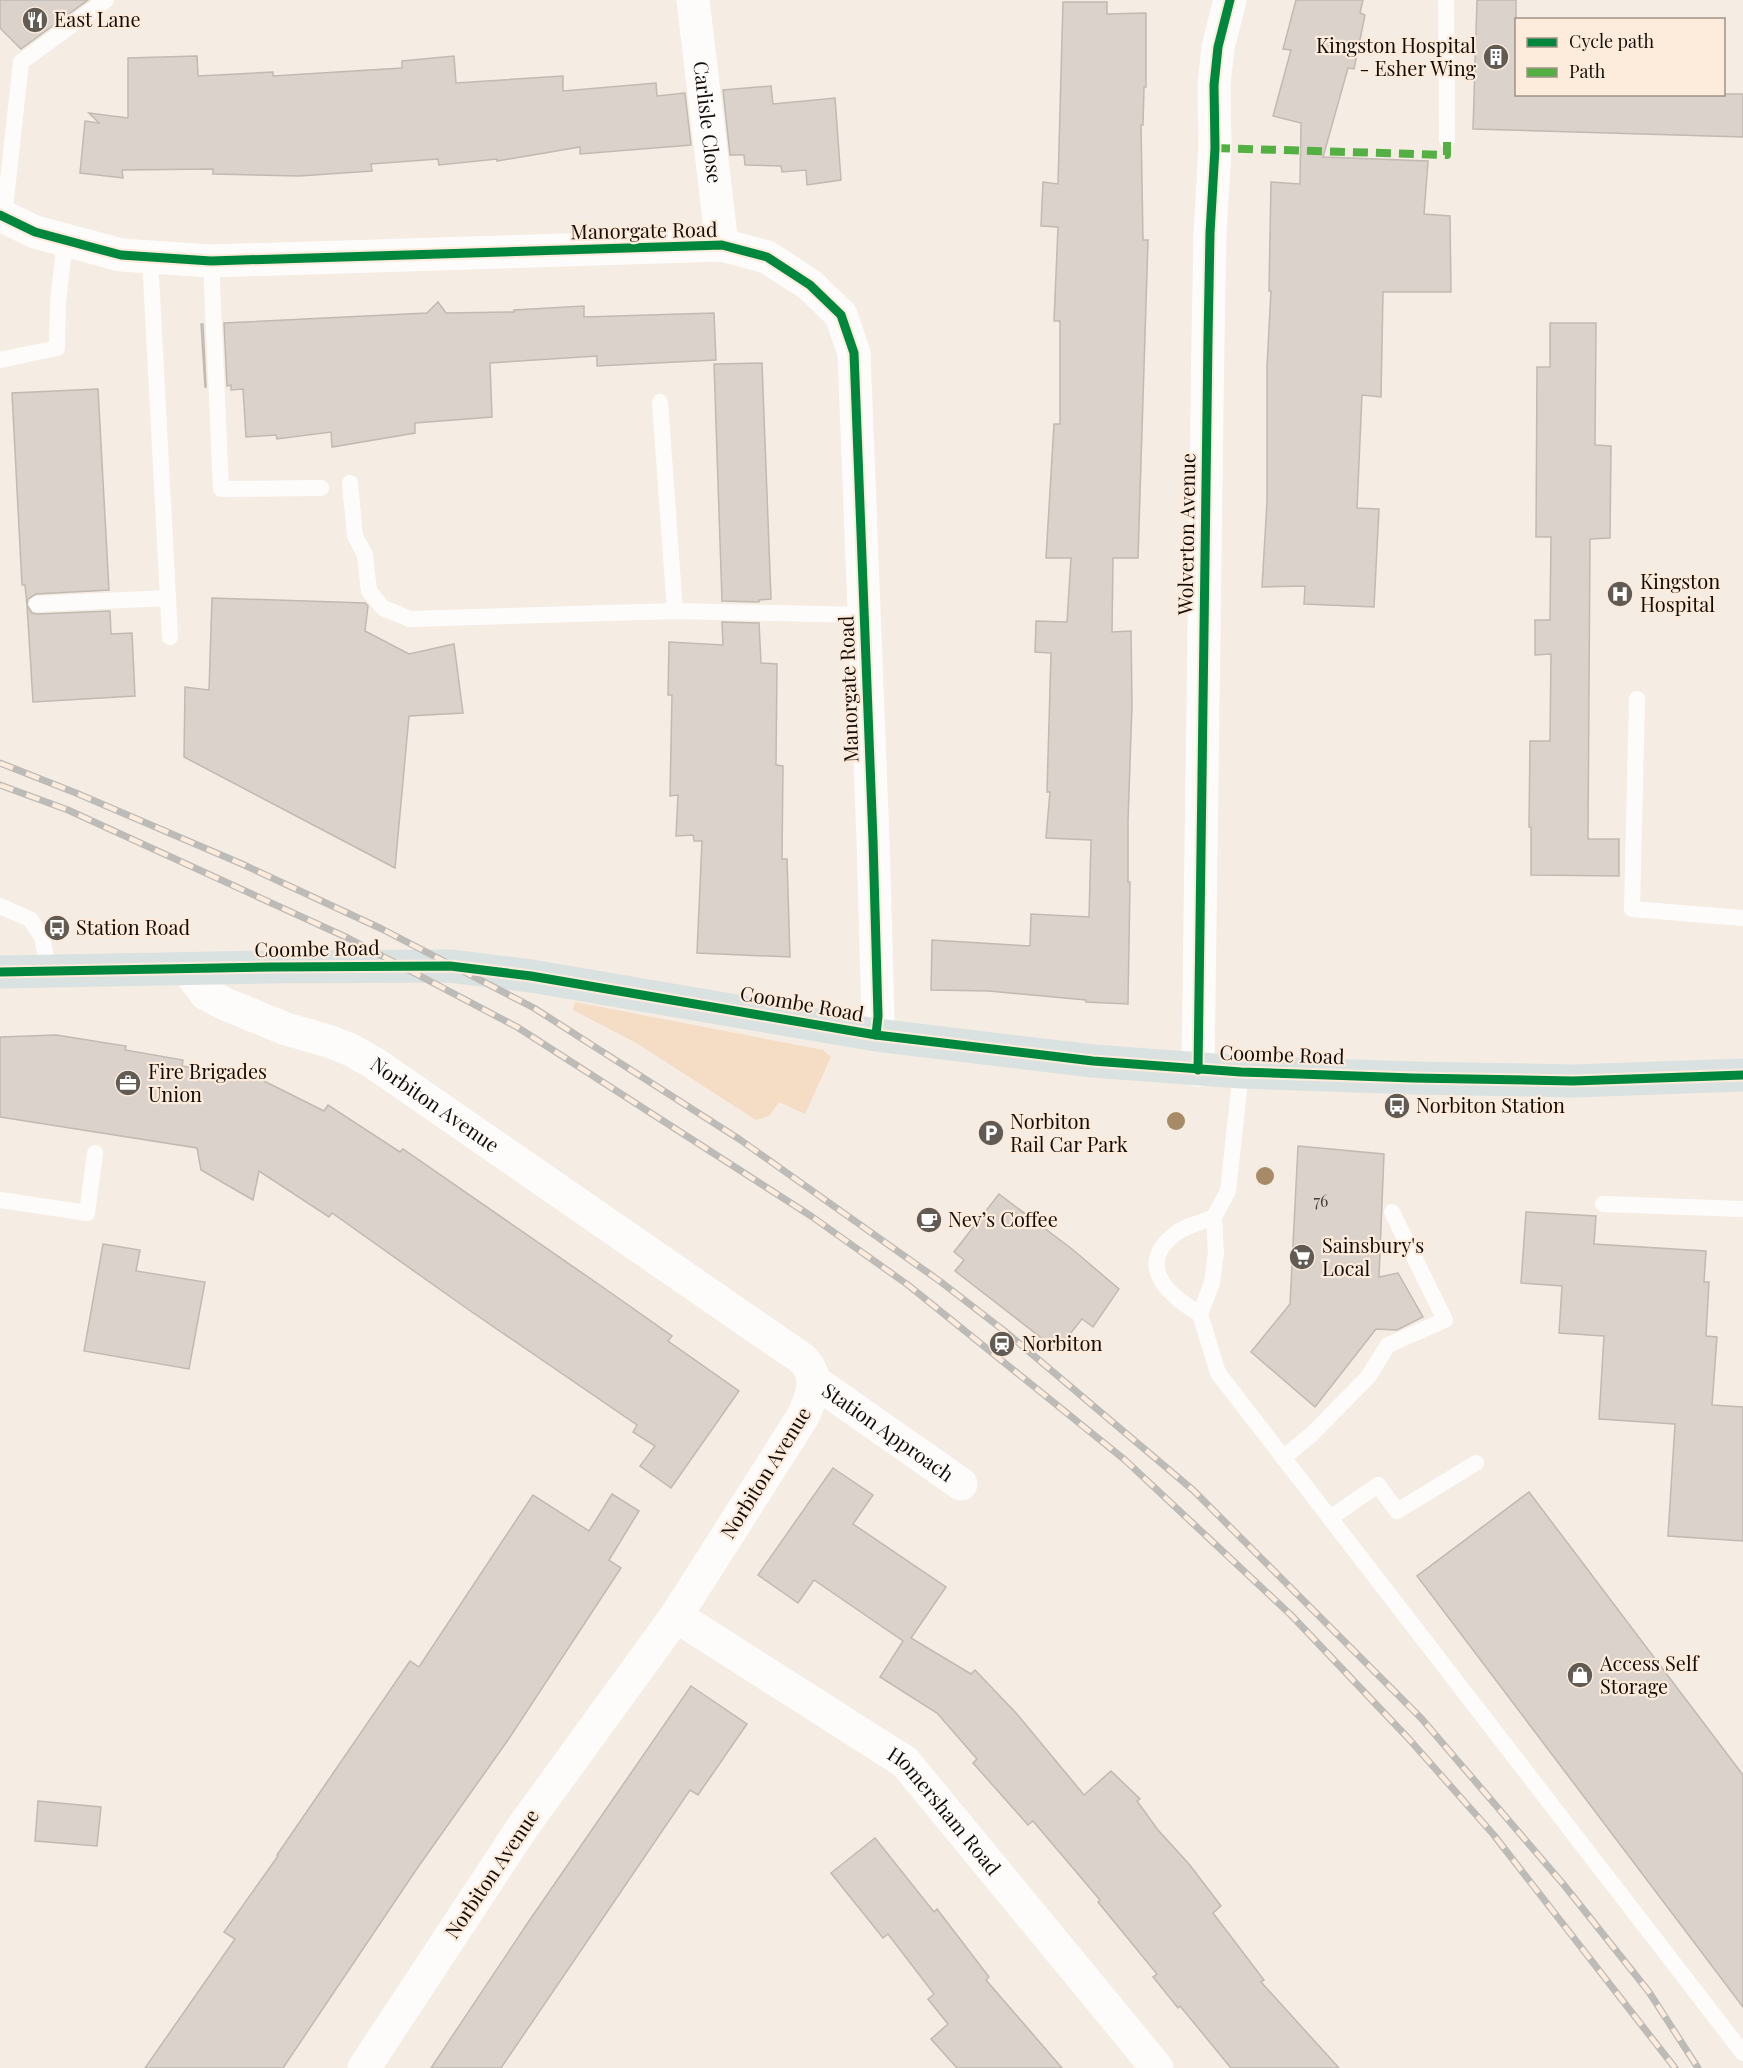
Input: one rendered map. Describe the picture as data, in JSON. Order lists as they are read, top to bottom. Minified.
{"streets":{"main road":["Coombe Road"],"street":["Carlisle Close","Manorgate Road","Wolverton Avenue","Norbiton Avenue","Station Approach","Homersham Road"]},"crossings":[["Carlisle Close","Manorgate Road"],["Manorgate Road","Coombe Road"],["Wolverton Avenue","Coombe Road"],["Coombe Road","Norbiton Avenue"],["Norbiton Avenue","Station Approach"],["Norbiton Avenue","Homersham Road"]],"places":{"restaurant":["East Lane"],"building":["Kingston Hospital - Esher Wing"],"hospital":["Kingston Hospital"],"bus stop":["Station Road","Norbiton Station"],"office":["Fire Brigades Union"],"parking":["Norbiton Rail Car Park"],"cafe":["Nev’s Coffee"],"supermarket":["Sainsbury's Local"],"station":["Norbiton"],"shop":["Access Self Storage"]},"house_numbers":["76"],"legend":["Cycle path","Path"]}
